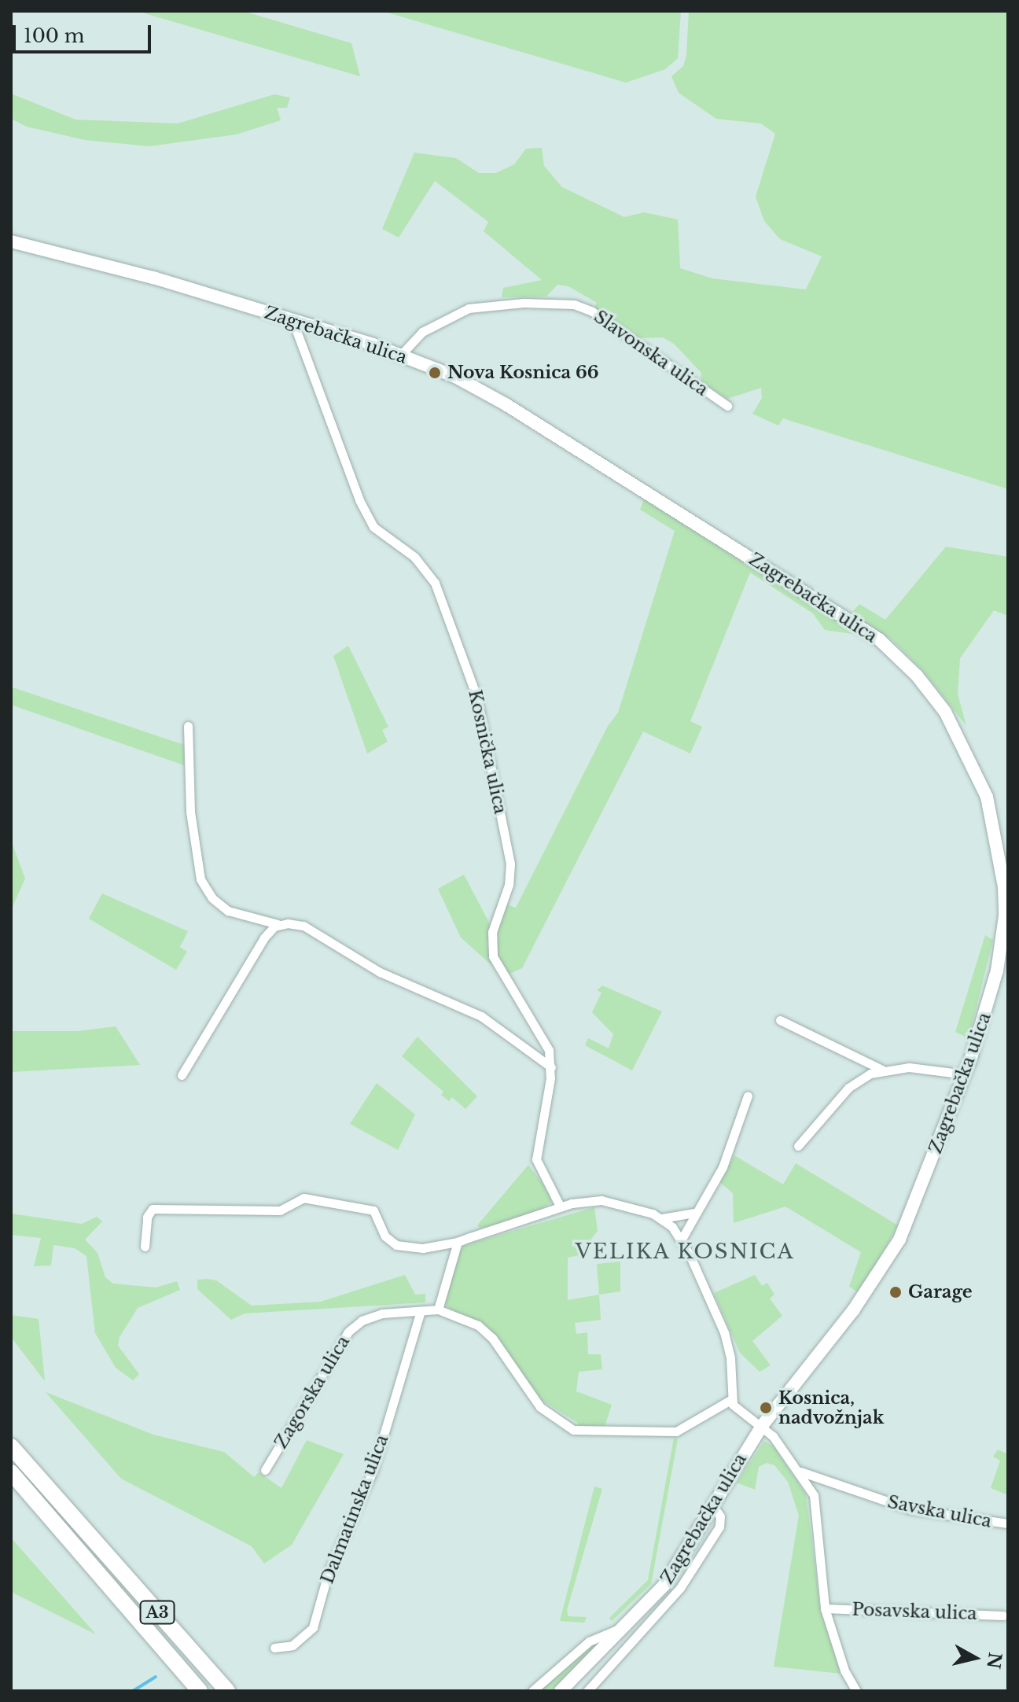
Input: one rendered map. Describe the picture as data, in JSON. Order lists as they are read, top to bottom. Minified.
{"streets":{"highway":["A3"],"street":["Zagrebačka ulica","Slavonska ulica","Kosnička ulica","Zagorska ulica","Dalmatinska ulica","Savska ulica","Posavska ulica"]},"crossings":[["Zagrebačka ulica","Slavonska ulica"],["Zagrebačka ulica","Kosnička ulica"],["Zagorska ulica","Dalmatinska ulica"]],"districts":["VELIKA KOSNICA"],"places":["Nova Kosnica 66","Garage","Kosnica, nadvožnjak"],"scale_bar":"100 m","north":"right"}
